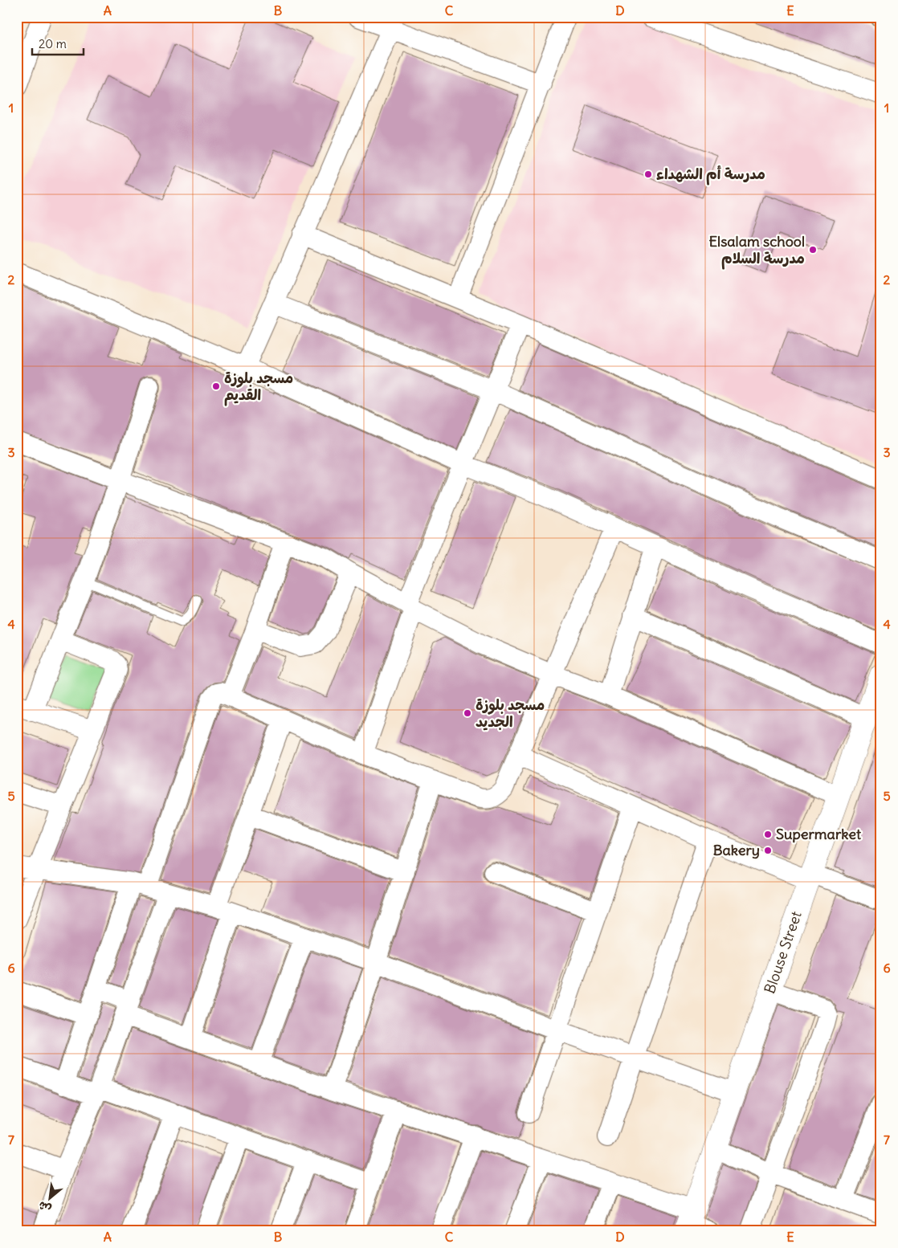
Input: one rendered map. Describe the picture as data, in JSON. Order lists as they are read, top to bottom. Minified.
{"streets":{"street":["Blouse Street"]},"places":["مدرسة أم الشهداء","Elsalam school مدرسة السلام","مسجد بلوزة القديم","مسجد بلوزة الجديد","Supermarket","Bakery"],"scale_bar":"20 m","north":"bottom left","grid":{"columns":["A","B","C","D","E"],"rows":["1","2","3","4","5","6","7"]}}
